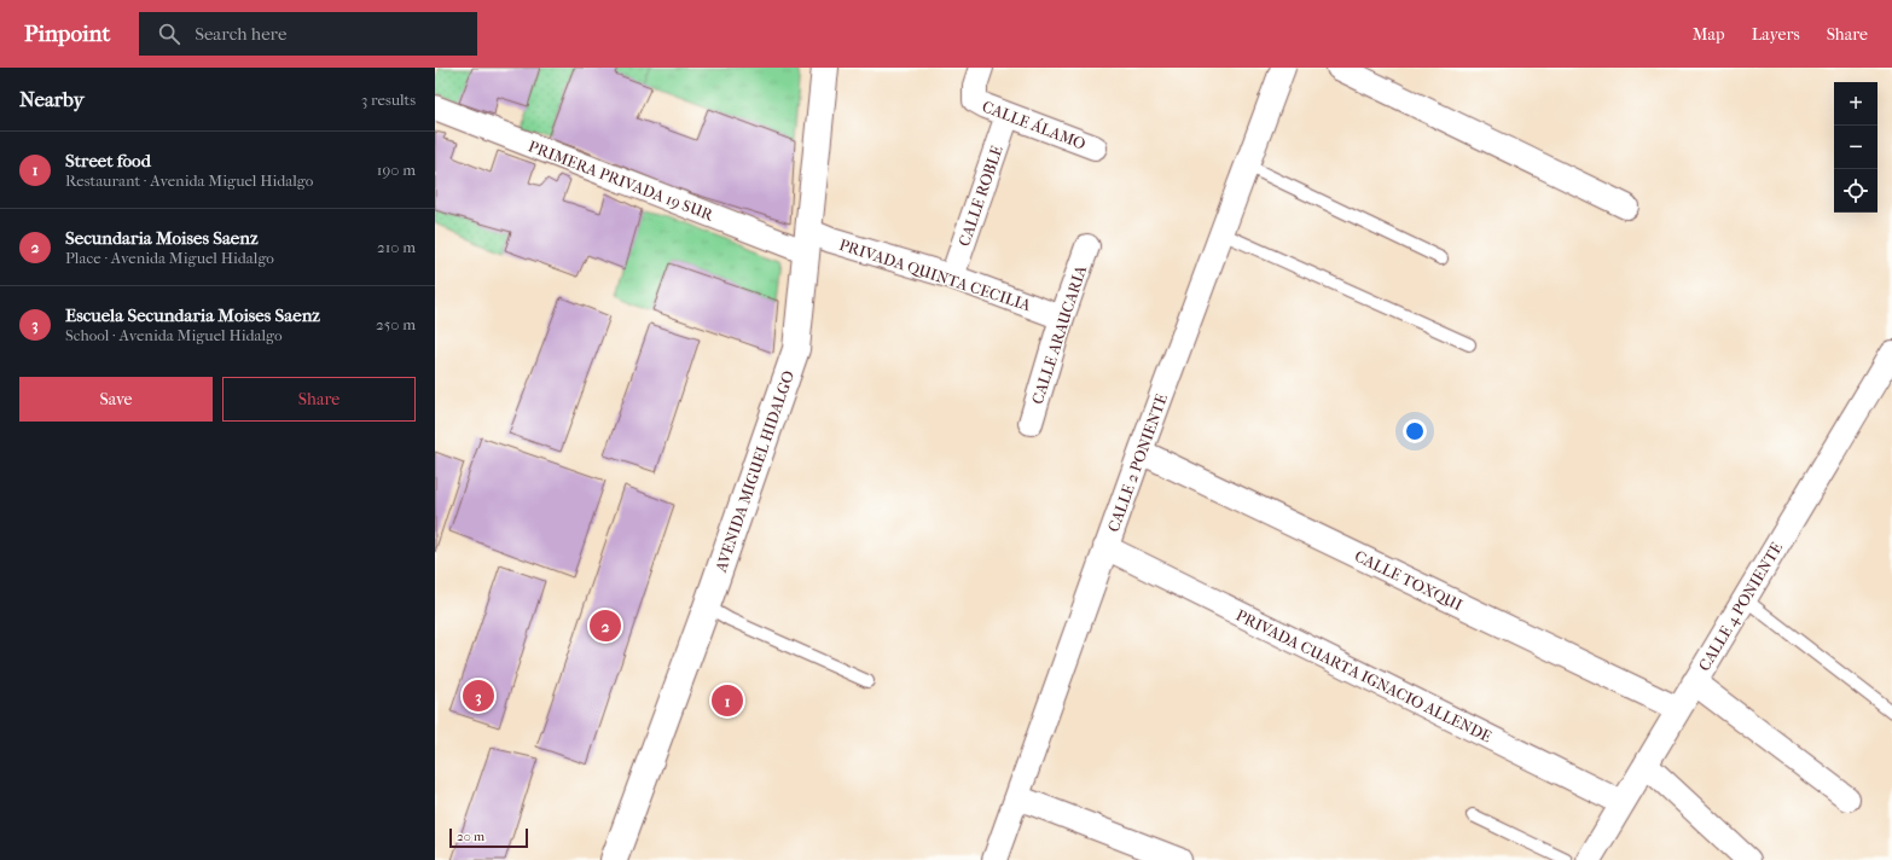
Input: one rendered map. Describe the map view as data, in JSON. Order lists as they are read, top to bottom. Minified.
{"streets":{"street":["CALLE ÁLAMO","PRIMERA PRIVADA 19 SUR","CALLE ROBLE","PRIVADA QUINTA CECILIA","CALLE ARAUCARIA","CALLE 2 PONIENTE","AVENIDA MIGUEL HIDALGO","CALLE TOXQUI","CALLE 4 PONIENTE","PRIVADA CUARTA IGNACIO ALLENDE"]},"crossings":[["CALLE ÁLAMO","CALLE ROBLE"],["PRIMERA PRIVADA 19 SUR","PRIVADA QUINTA CECILIA"],["PRIMERA PRIVADA 19 SUR","AVENIDA MIGUEL HIDALGO"],["CALLE ROBLE","PRIVADA QUINTA CECILIA"],["PRIVADA QUINTA CECILIA","CALLE ARAUCARIA"],["PRIVADA QUINTA CECILIA","AVENIDA MIGUEL HIDALGO"],["CALLE 2 PONIENTE","CALLE TOXQUI"],["CALLE 2 PONIENTE","PRIVADA CUARTA IGNACIO ALLENDE"],["CALLE TOXQUI","CALLE 4 PONIENTE"],["CALLE 4 PONIENTE","PRIVADA CUARTA IGNACIO ALLENDE"]],"scale_bar":"20 m","page":{"header":"Pinpoint","search":"Search here","nav":["Map","Layers","Share"],"heading":["Nearby","3 results"],"map_buttons":["+","−"],"list":[{"mark":"1","name":"Street food","note":"Restaurant · Avenida Miguel Hidalgo","value":"190 m"},{"mark":"2","name":"Secundaria Moises Saenz","note":"Place · Avenida Miguel Hidalgo","value":"210 m"},{"mark":"3","name":"Escuela Secundaria Moises Saenz","note":"School · Avenida Miguel Hidalgo","value":"250 m"}],"buttons":["Save","Share"],"pins":["2","3","1"],"scale":"20 m"}}
